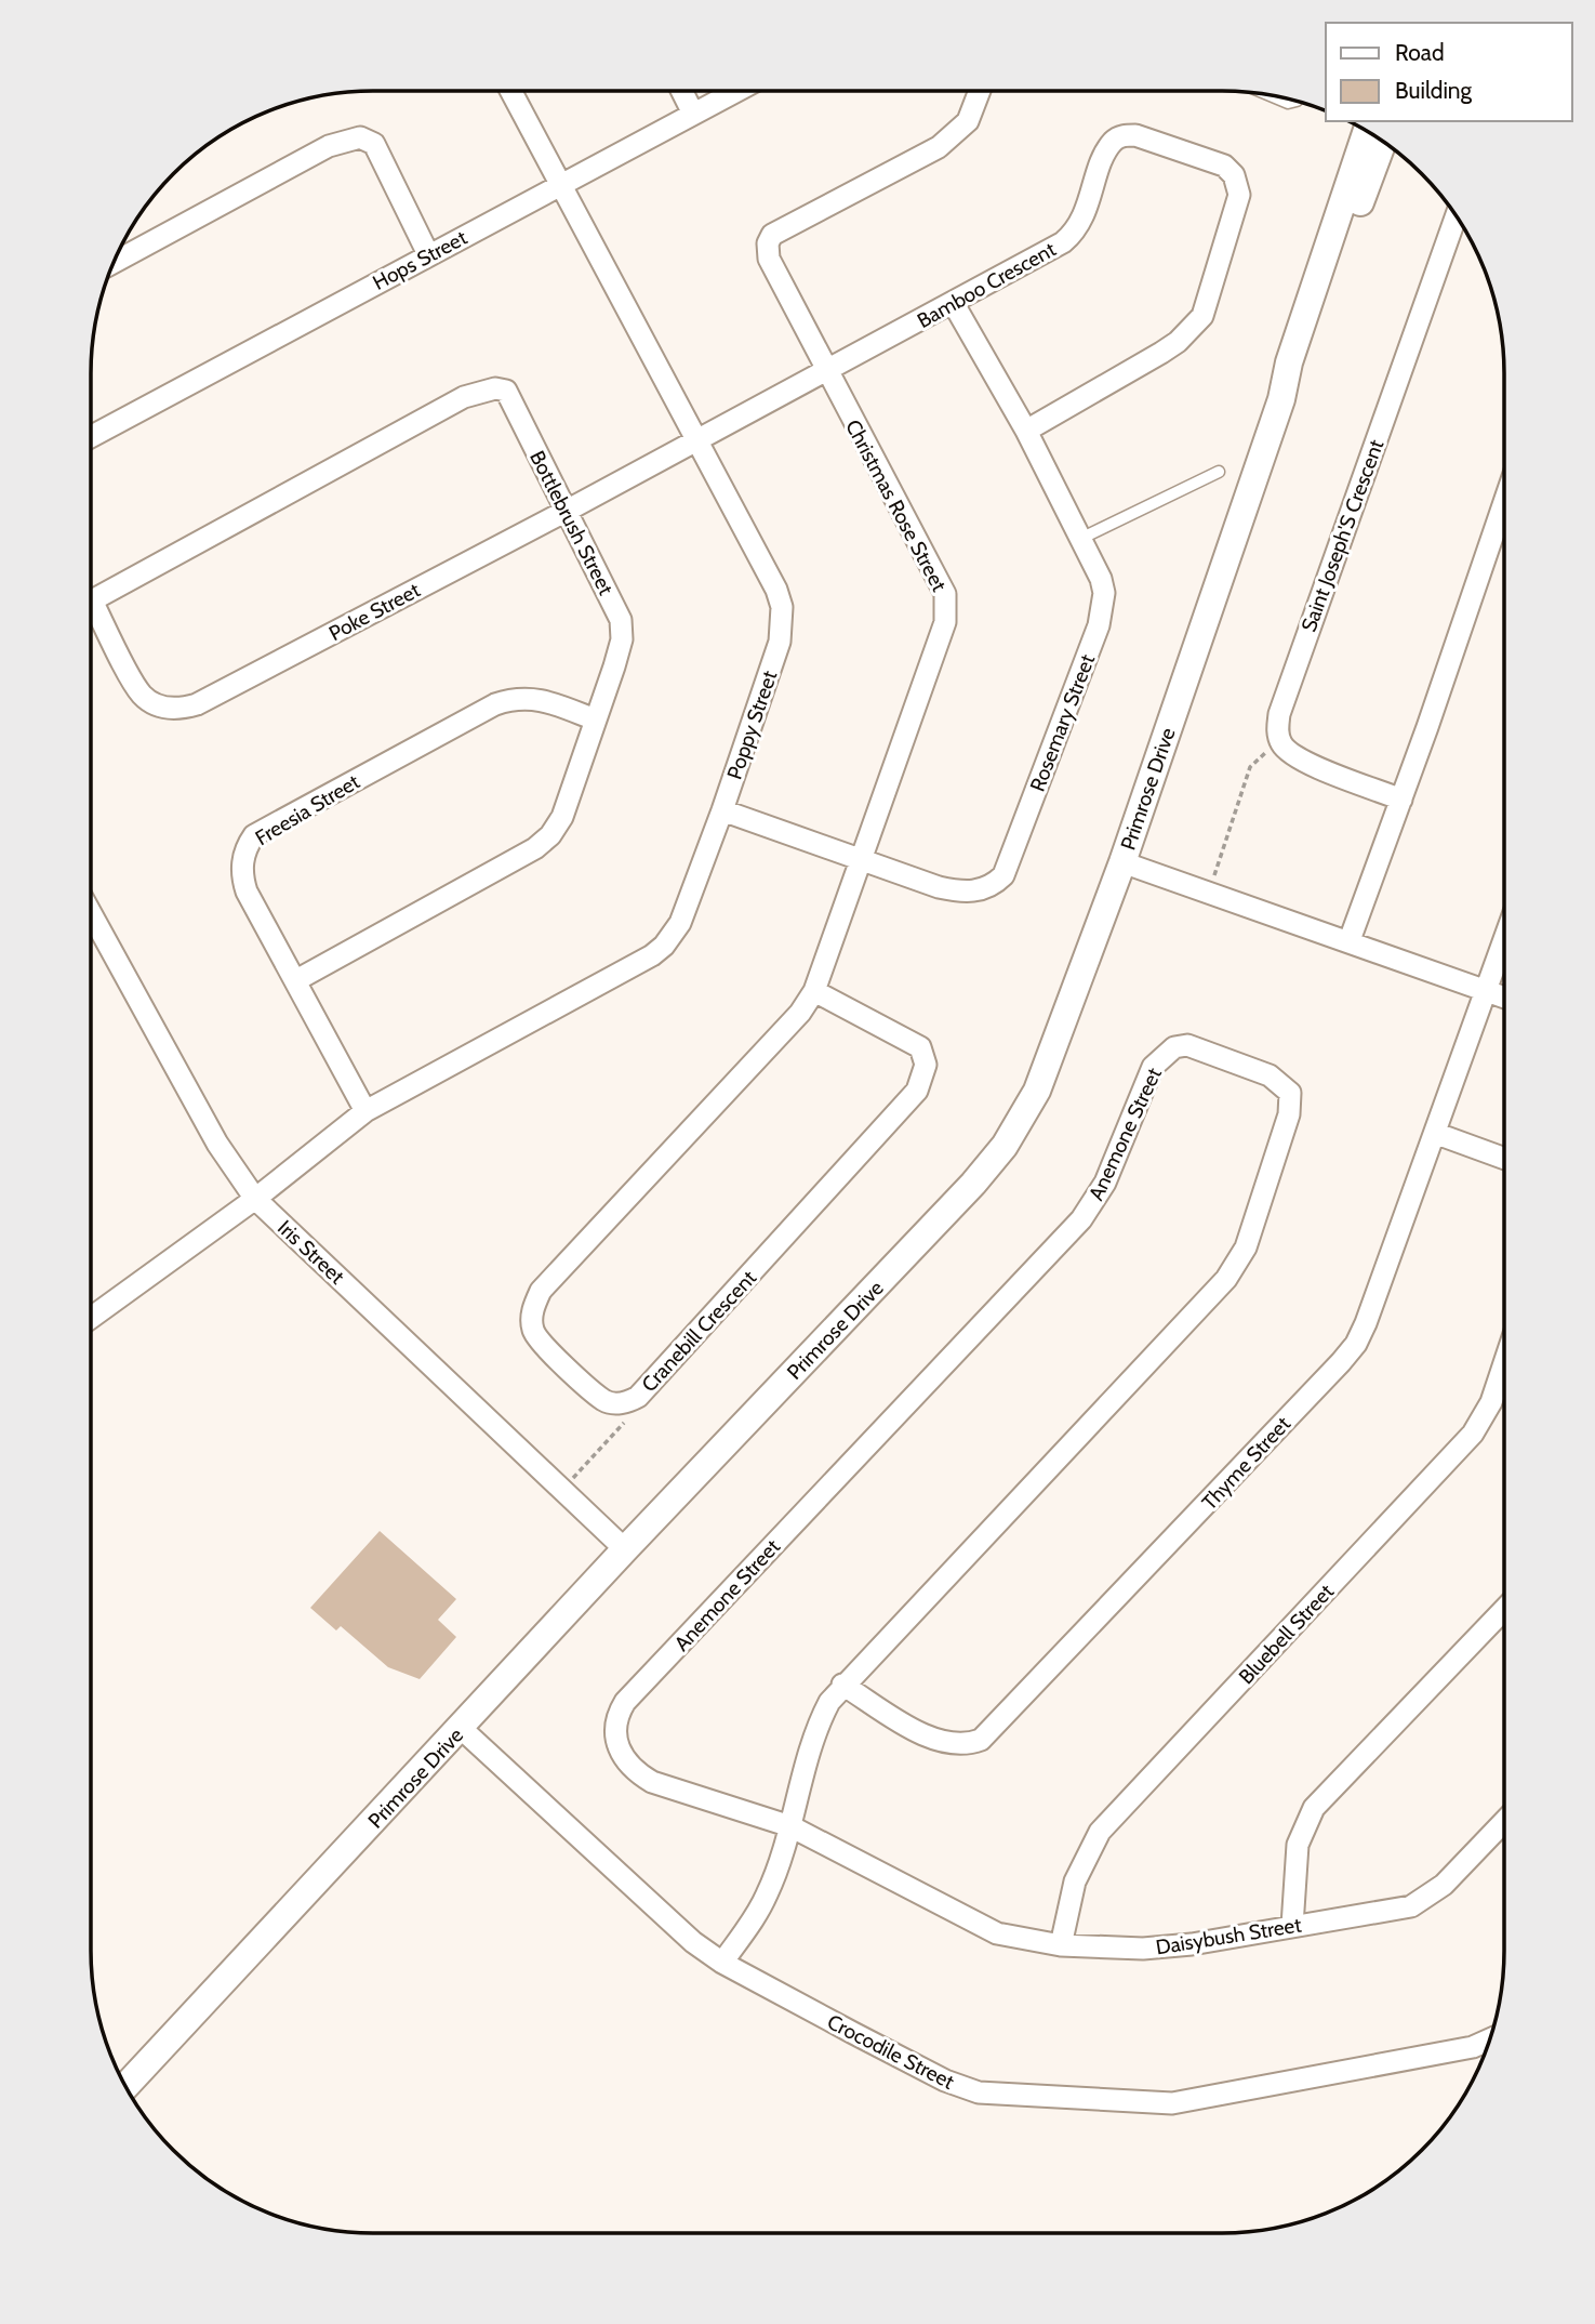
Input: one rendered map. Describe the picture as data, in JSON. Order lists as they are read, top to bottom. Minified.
{"streets":{"street":["Hops Street","Bamboo Crescent","Christmas Rose Street","Bottlebrush Street","Saint Joseph'S Crescent","Poke Street","Rosemary Street","Poppy Street","Primrose Drive","Freesia Street","Anemone Street","Iris Street","Cranebill Crescent","Thyme Street","Bluebell Street","Daisybush Street","Crocodile Street"]},"crossings":[["Hops Street","Poppy Street"],["Bamboo Crescent","Christmas Rose Street"],["Bamboo Crescent","Poke Street"],["Bamboo Crescent","Rosemary Street"],["Bamboo Crescent","Poppy Street"],["Christmas Rose Street","Rosemary Street"],["Christmas Rose Street","Cranebill Crescent"],["Bottlebrush Street","Poke Street"],["Bottlebrush Street","Freesia Street"],["Poke Street","Poppy Street"],["Rosemary Street","Poppy Street"],["Rosemary Street","Cranebill Crescent"],["Poppy Street","Freesia Street"],["Poppy Street","Iris Street"],["Primrose Drive","Iris Street"],["Primrose Drive","Crocodile Street"],["Anemone Street","Thyme Street"],["Anemone Street","Daisybush Street"],["Anemone Street","Crocodile Street"],["Bluebell Street","Daisybush Street"]],"legend":["Road","Building"]}
